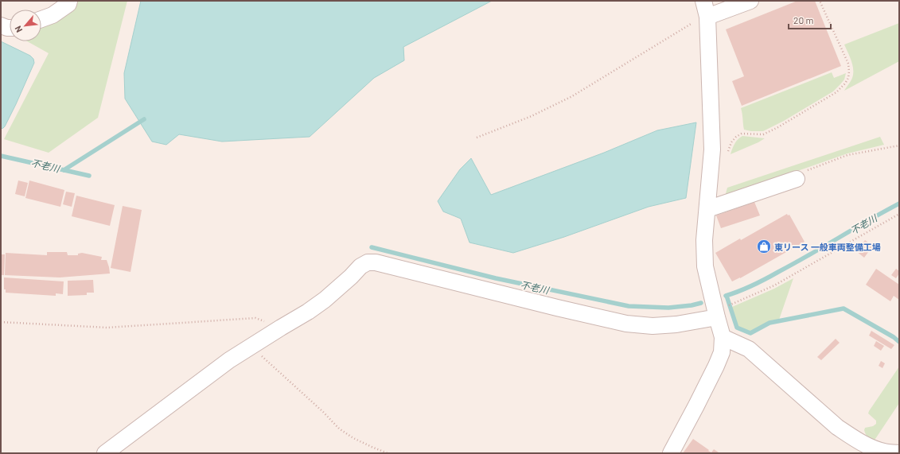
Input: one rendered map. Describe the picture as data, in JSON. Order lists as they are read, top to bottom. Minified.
{"water":["不老川"],"places":{"shop":["東リース 一般車両整備工場"]},"scale_bar":"20 m","north":"bottom left"}
